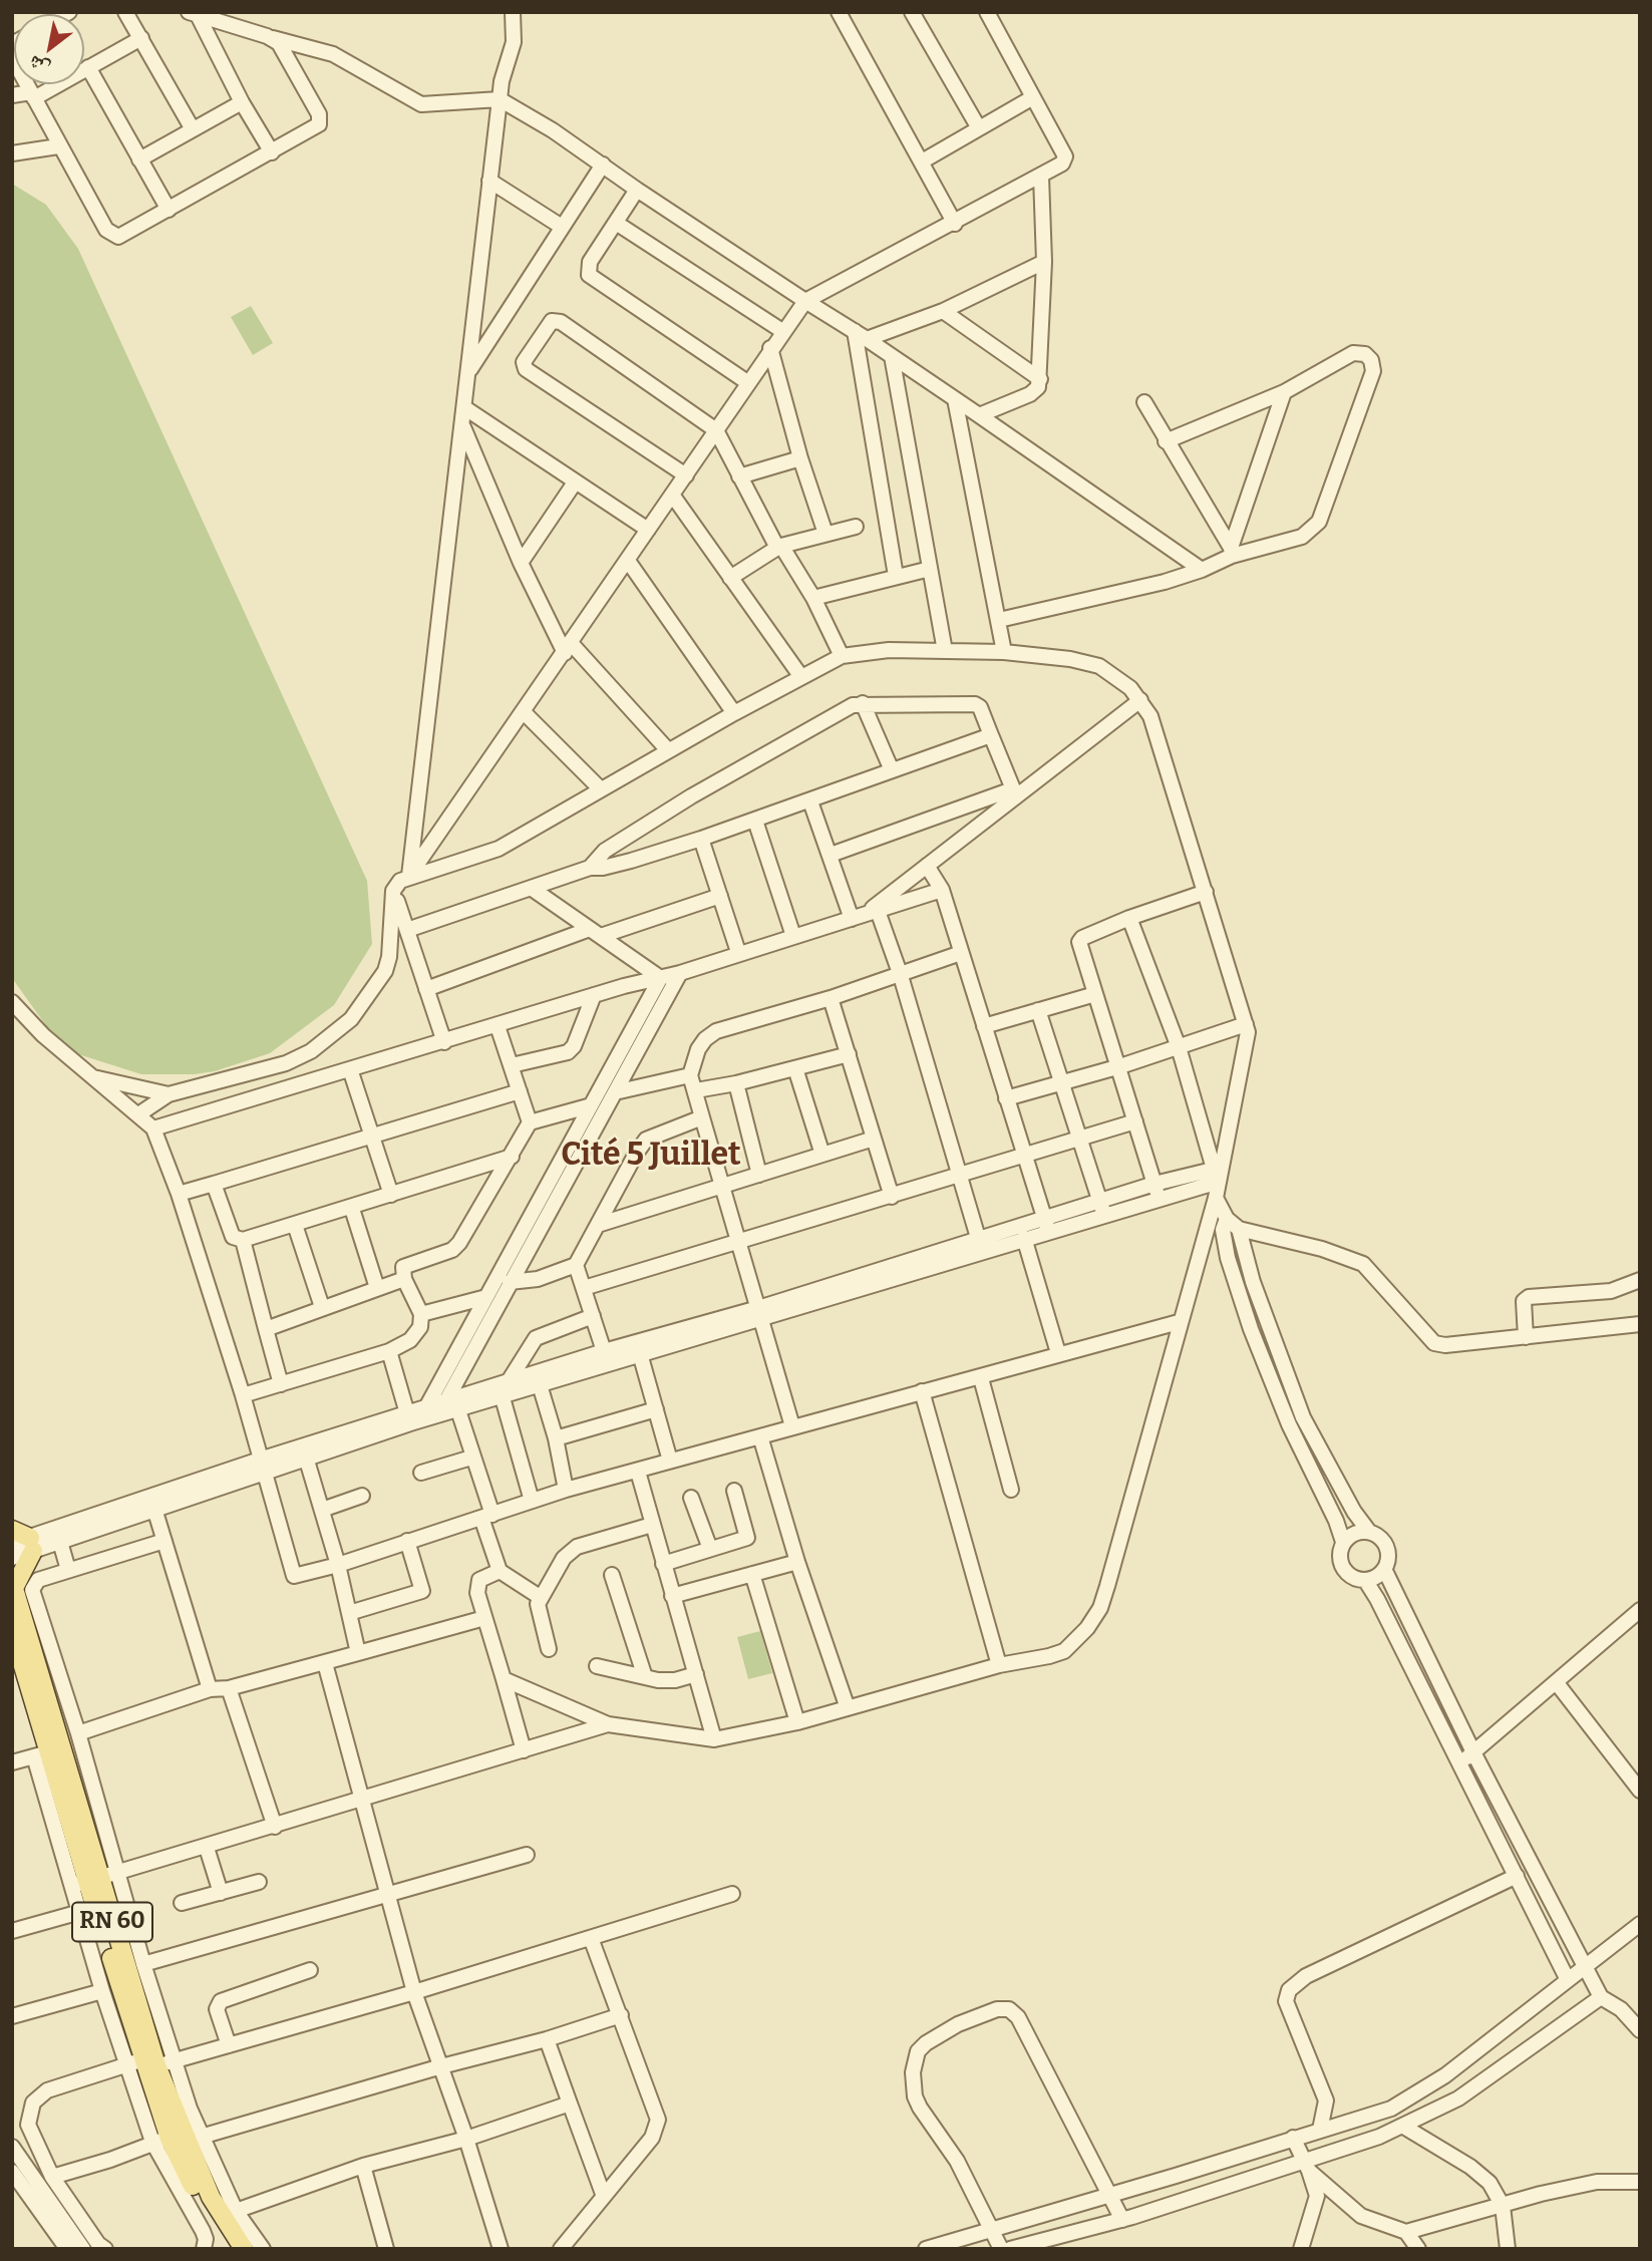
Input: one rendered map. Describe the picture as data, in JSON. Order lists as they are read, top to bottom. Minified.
{"streets":{"main road":["RN 60"]},"districts":["Cité 5 Juillet"],"north":"bottom left"}
